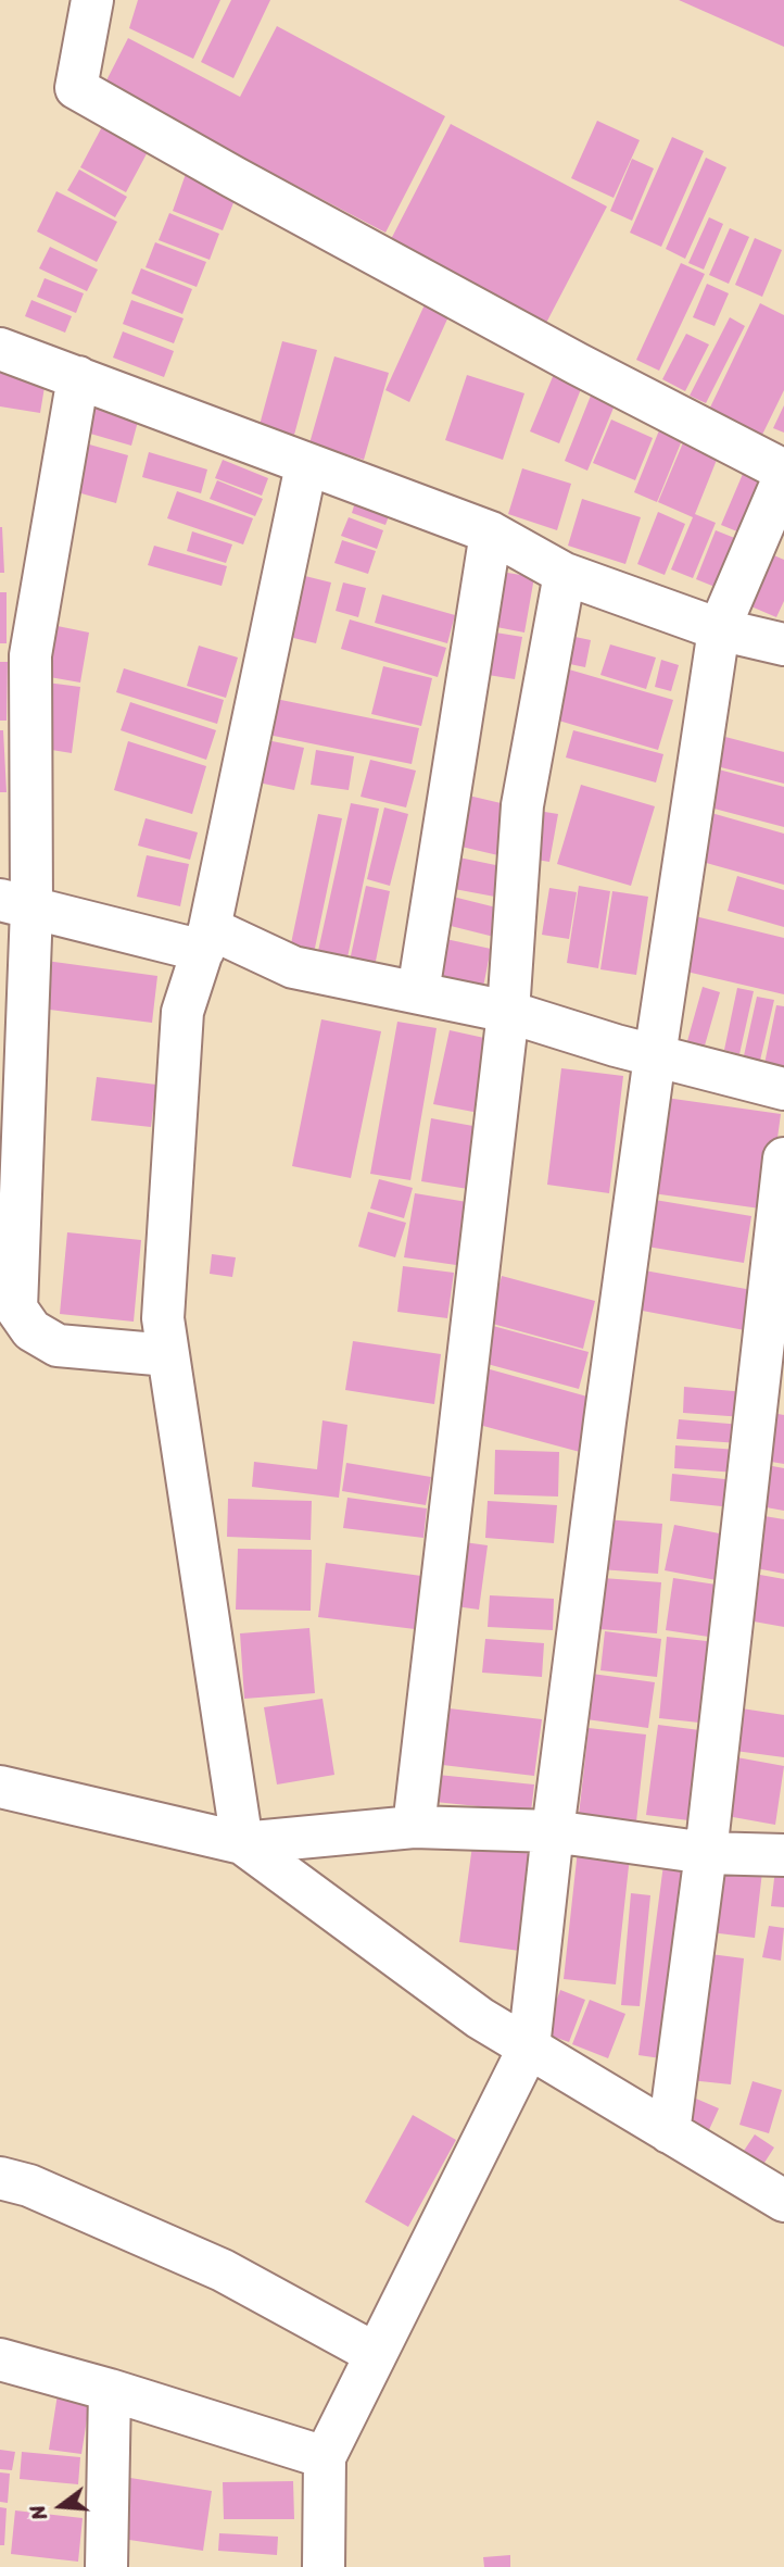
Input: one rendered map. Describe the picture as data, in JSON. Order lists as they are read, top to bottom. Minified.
{"north":"left"}
